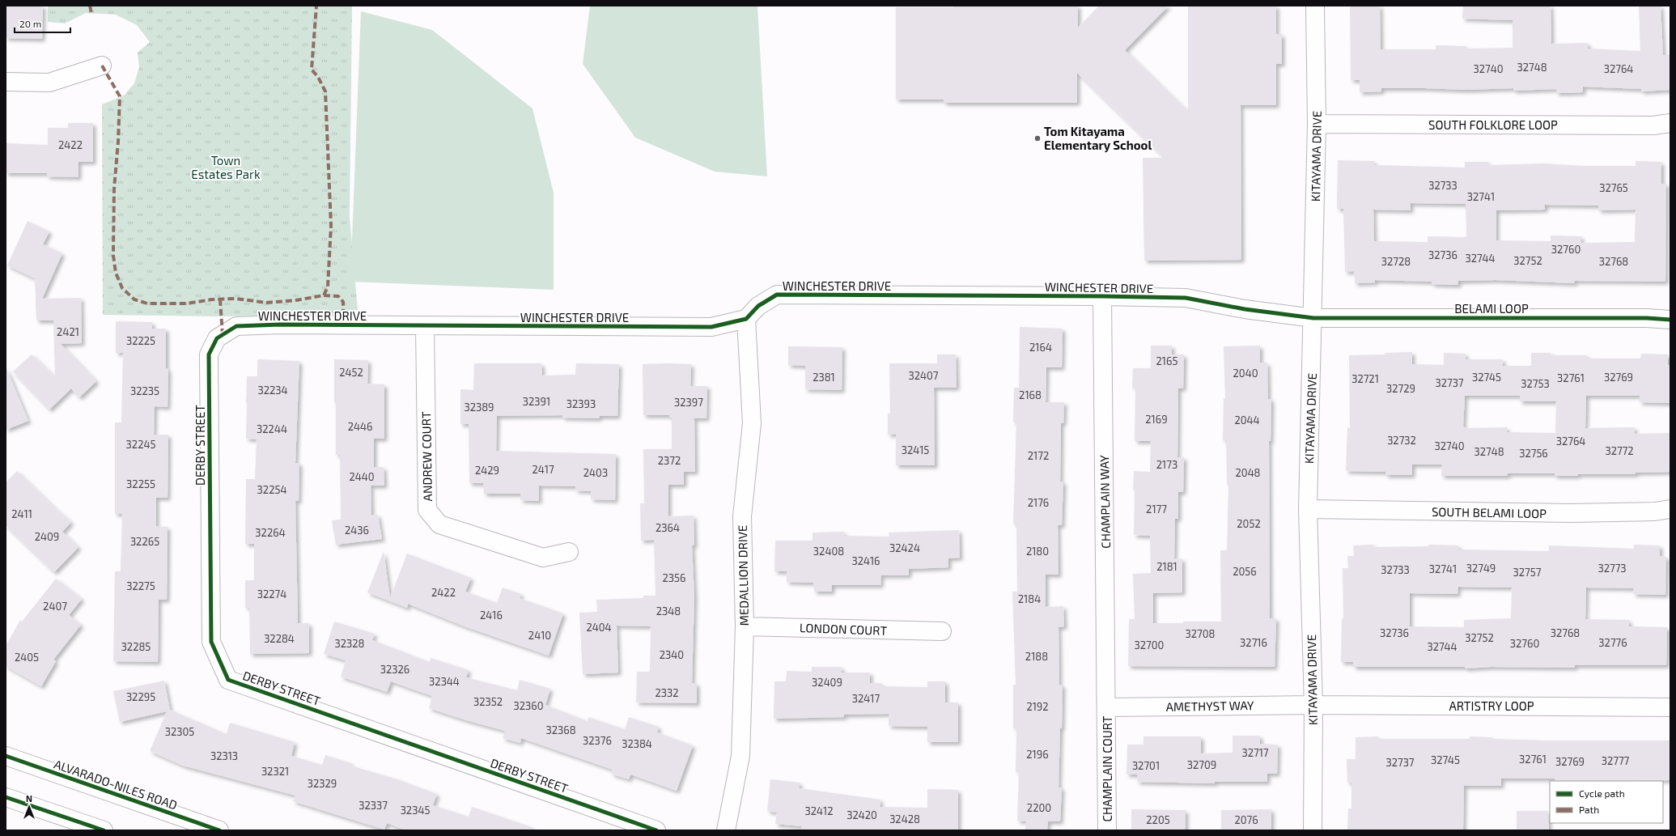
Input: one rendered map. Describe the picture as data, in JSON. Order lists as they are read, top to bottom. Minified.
{"streets":{"street":["SOUTH FOLKLORE LOOP","KITAYAMA DRIVE","WINCHESTER DRIVE","BELAMI LOOP","DERBY STREET","ANDREW COURT","CHAMPLAIN WAY","SOUTH BELAMI LOOP","MEDALLION DRIVE","LONDON COURT","AMETHYST WAY","ARTISTRY LOOP","CHAMPLAIN COURT","ALVARADO-NILES ROAD"]},"crossings":[["SOUTH FOLKLORE LOOP","KITAYAMA DRIVE"],["KITAYAMA DRIVE","WINCHESTER DRIVE"],["KITAYAMA DRIVE","BELAMI LOOP"],["KITAYAMA DRIVE","SOUTH BELAMI LOOP"],["KITAYAMA DRIVE","AMETHYST WAY"],["KITAYAMA DRIVE","ARTISTRY LOOP"],["WINCHESTER DRIVE","BELAMI LOOP"],["WINCHESTER DRIVE","DERBY STREET"],["WINCHESTER DRIVE","ANDREW COURT"],["WINCHESTER DRIVE","CHAMPLAIN WAY"],["WINCHESTER DRIVE","MEDALLION DRIVE"],["CHAMPLAIN WAY","AMETHYST WAY"],["CHAMPLAIN WAY","CHAMPLAIN COURT"],["MEDALLION DRIVE","LONDON COURT"],["AMETHYST WAY","ARTISTRY LOOP"],["AMETHYST WAY","CHAMPLAIN COURT"]],"parks":["Town Estates Park"],"places":["Tom Kitayama Elementary School"],"house_numbers":["32748","32740","32764","2422","32733","32765","32741","32760","32736","32744","32752","32728","32768","2421","32225","2164","2165","2452","2040","32407","2381","32745","32769","32761","32721","32737","32753","32729","32234","32235","2168","32391","32397","32393","32389","2169","2044","2446","32244","32732","32764","32245","32740","32415","32772","32748","32756","2172","2372","2173","2417","2429","2403","2048","2440","32255","32254","2176","2177","2411","2052","2364","2436","32264","2409","32265","32424","32408","2180","32416","2181","32749","32773","32741","32733","2056","32757","2356","32275","2422","32274","2184","2407","2348","2416","2404","32736","32768","32708","2410","32752","32284","32716","32776","32328","32760","32700","32285","32744","2340","2188","2405","32326","32344","32409","2332","32295","32417","32352","32360","2192","32368","32305","32376","32384","32717","2196","32313","32761","32745","32777","32769","32737","32709","32701","32321","32329","32337","2200","32345","32412","32420","32428","2205","2076"],"legend":["Cycle path","Path"],"scale_bar":"20 m","north":"top"}
